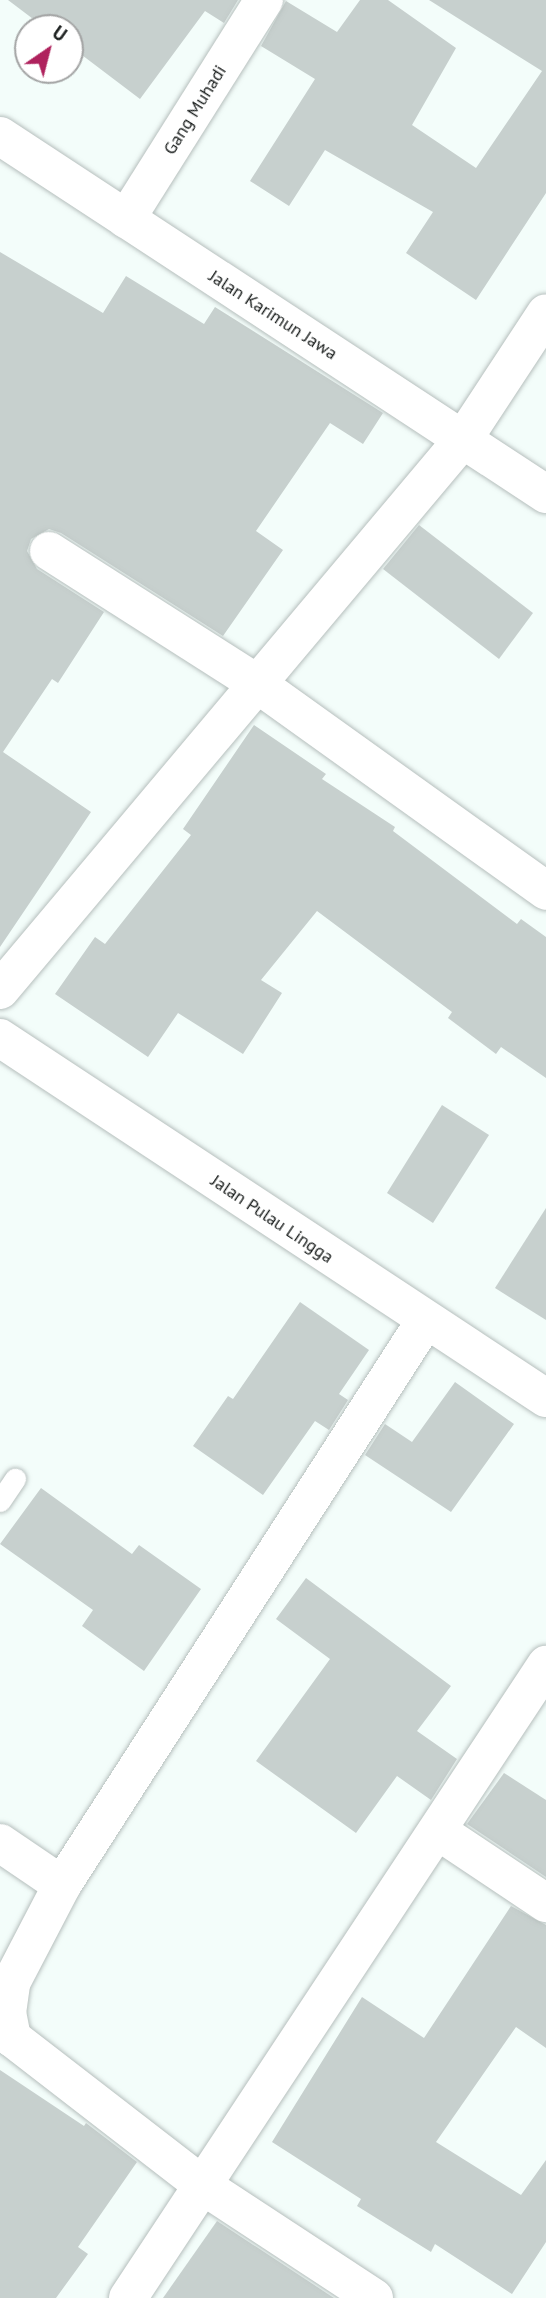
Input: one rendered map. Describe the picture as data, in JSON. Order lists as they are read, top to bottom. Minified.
{"streets":{"street":["Gang Muhadi","Jalan Karimun Jawa","Jalan Pulau Lingga"]},"crossings":[["Gang Muhadi","Jalan Karimun Jawa"]],"north":"top right"}
